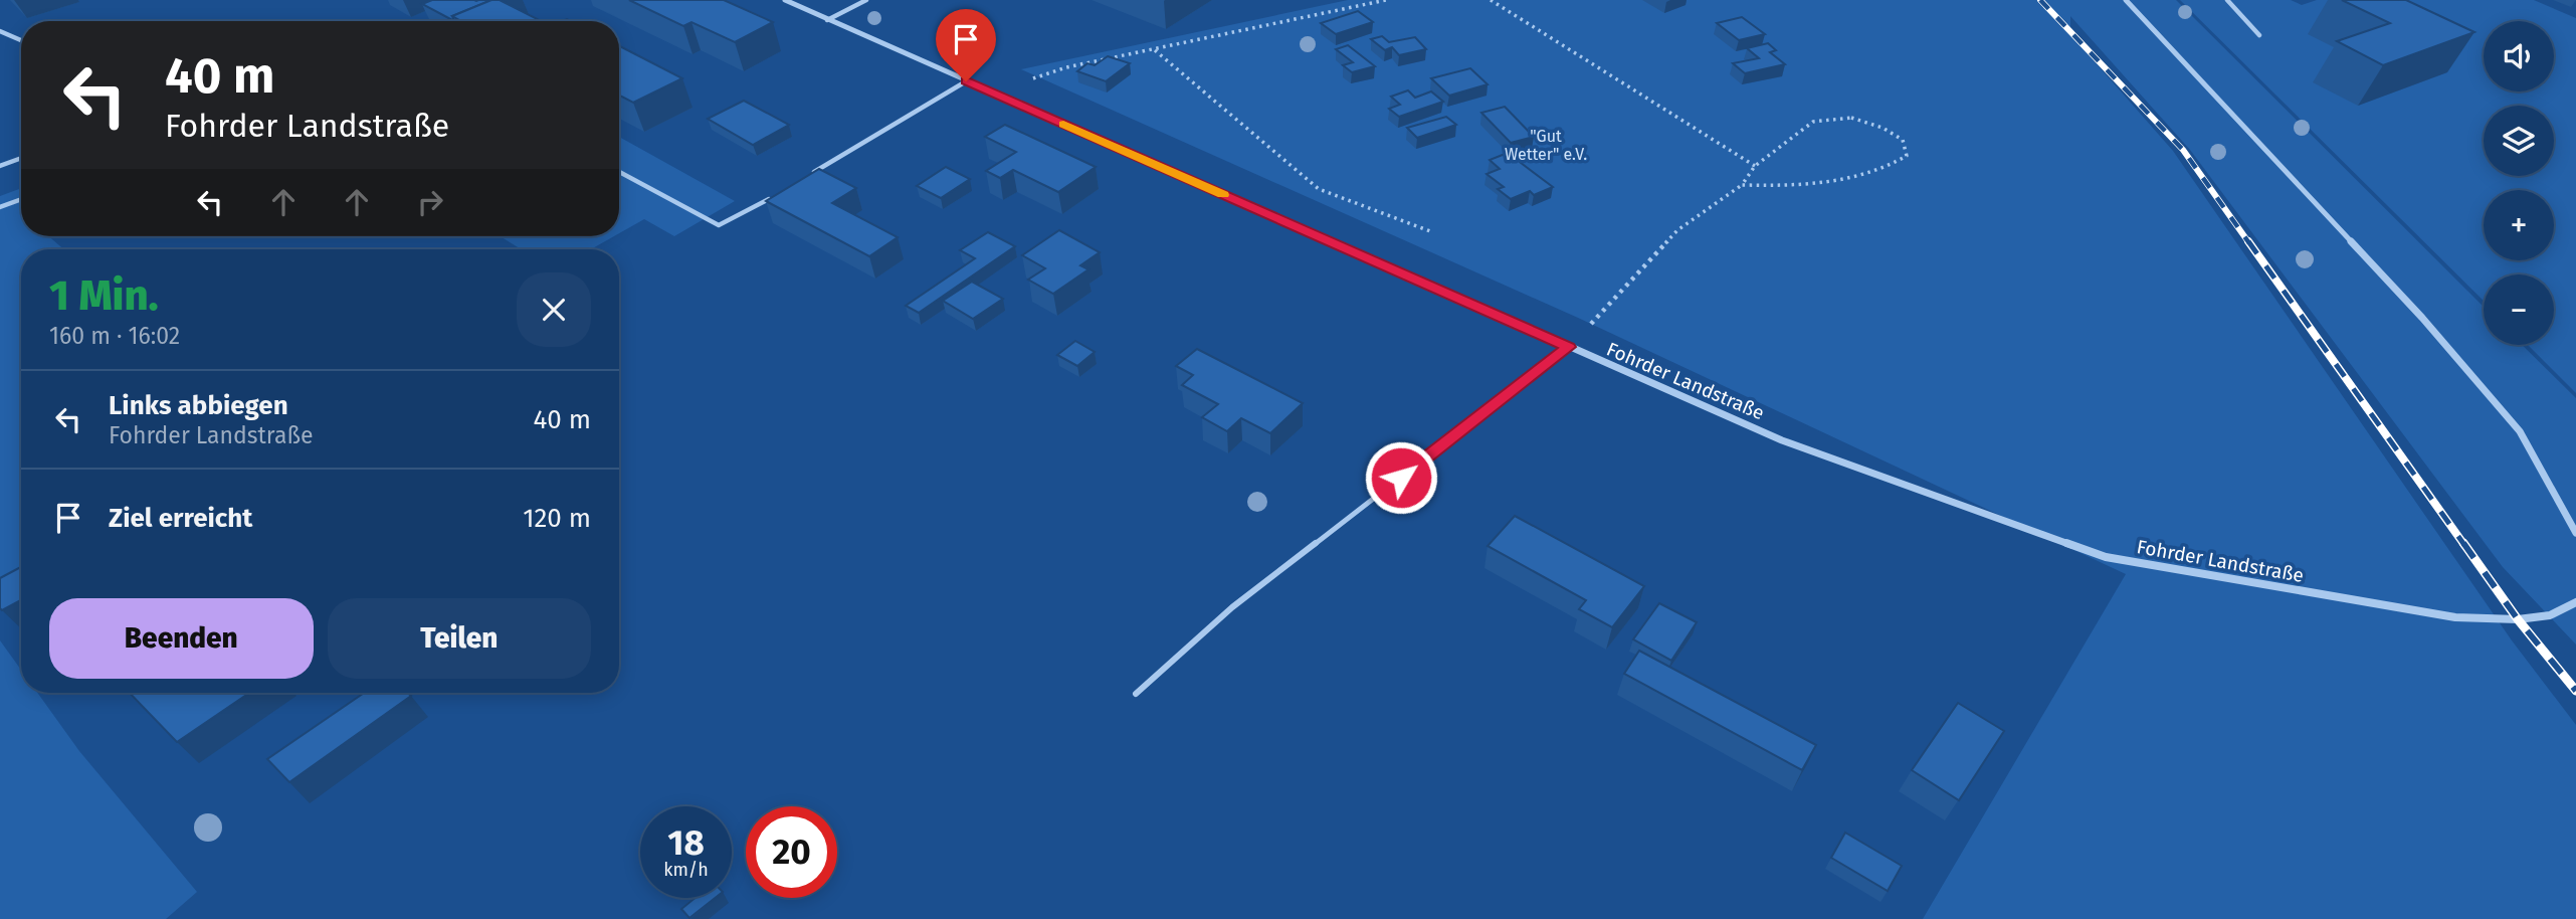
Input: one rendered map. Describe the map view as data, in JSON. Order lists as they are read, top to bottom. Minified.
{"streets":{"street":["Fohrder Landstraße"]},"parks":["\"Gut Wetter\" e.V."],"page":{"map_buttons":["+","−"],"turn":["40 m","Fohrder Landstraße"],"heading":["1 Min.","160 m · 16:02"],"list":[{"name":"Links abbiegen","note":"Fohrder Landstraße","value":"40 m"},{"name":"Ziel erreicht","value":"120 m"}],"buttons":["Beenden","Teilen"],"speed":"18 km/h","limit":"20"}}
